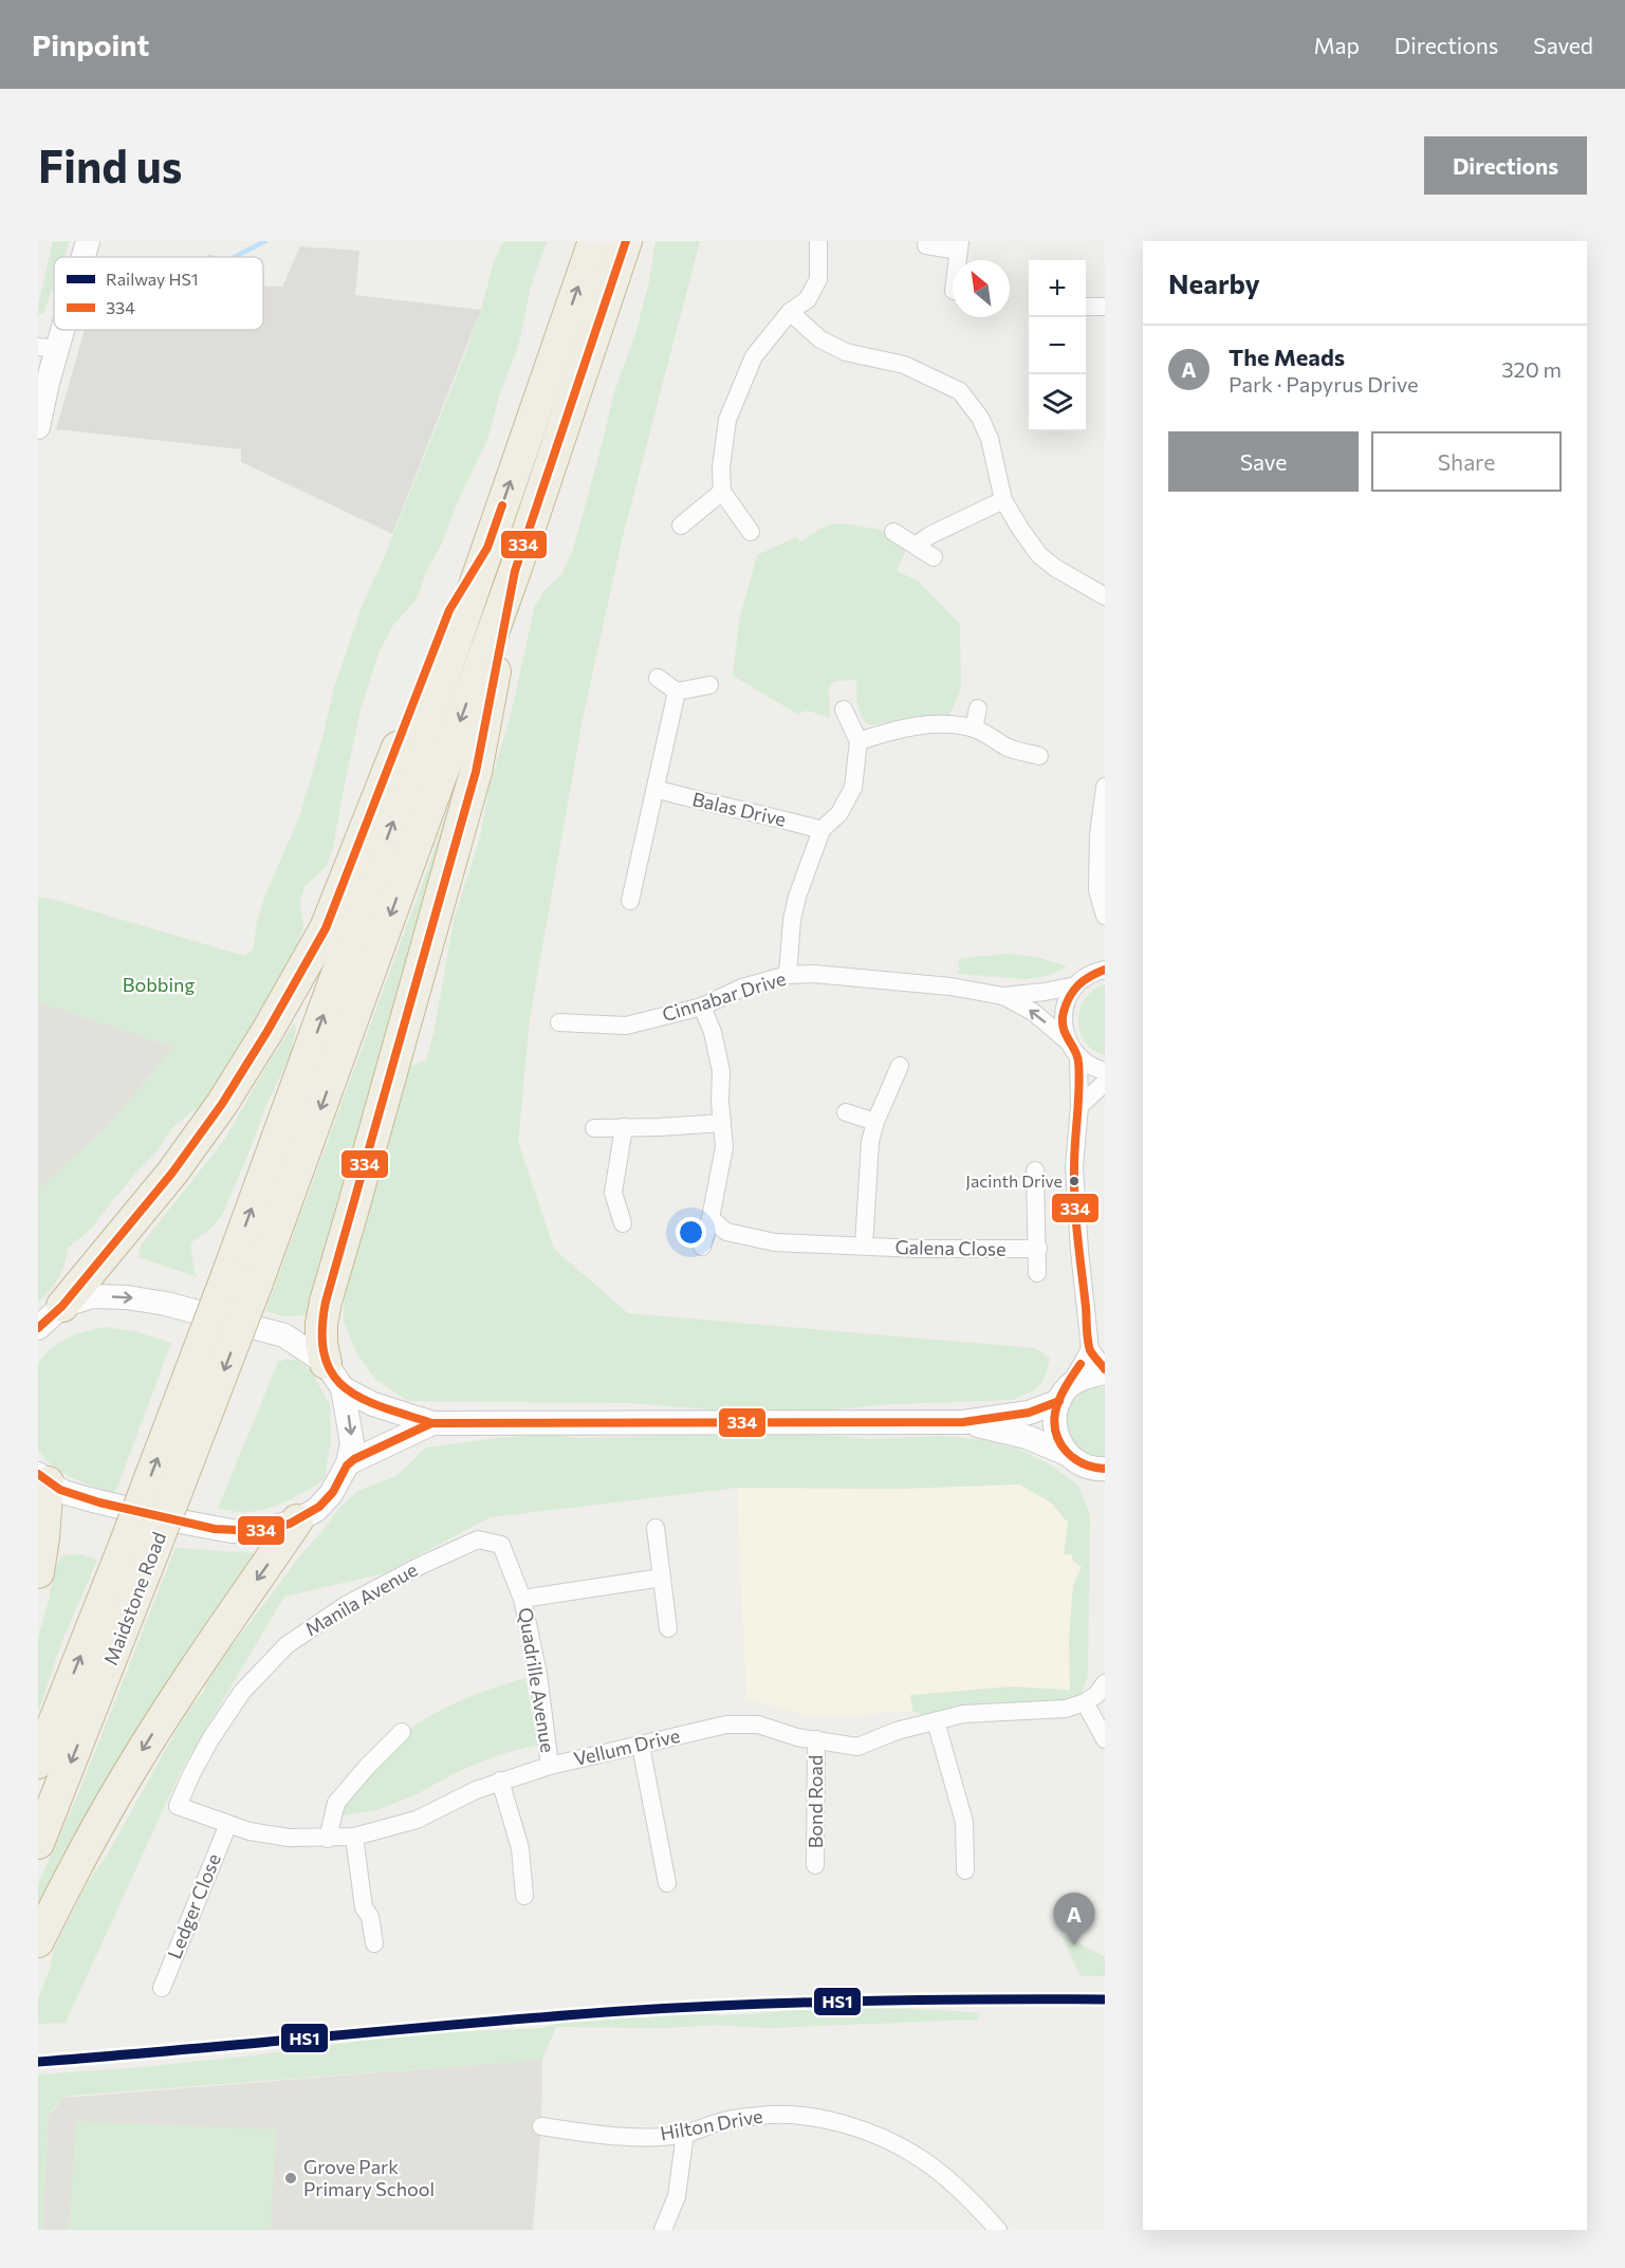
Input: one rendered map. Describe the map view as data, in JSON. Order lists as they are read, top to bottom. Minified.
{"streets":{"highway":["Maidstone Road"],"street":["Balas Drive","Cinnabar Drive","Galena Close","Manila Avenue","Quadrille Avenue","Vellum Drive","Bond Road","Ledger Close","Hilton Drive"]},"crossings":[["Manila Avenue","Quadrille Avenue"],["Manila Avenue","Vellum Drive"],["Quadrille Avenue","Vellum Drive"],["Vellum Drive","Bond Road"],["Vellum Drive","Ledger Close"]],"parks":["Bobbing"],"places":["Jacinth Drive","Grove Park Primary School"],"lines":["transit line 334","rail line HS1"],"legend":["Railway HS1","334"],"north":"top left","page":{"header":"Pinpoint","nav":["Map","Directions","Saved"],"buttons":["Directions",["Save","Share"]],"title":"Find us","heading":"Nearby","map_buttons":["+","−"],"list":[{"mark":"A","name":"The Meads","note":"Park · Papyrus Drive","value":"320 m"}],"pins":"A"}}
